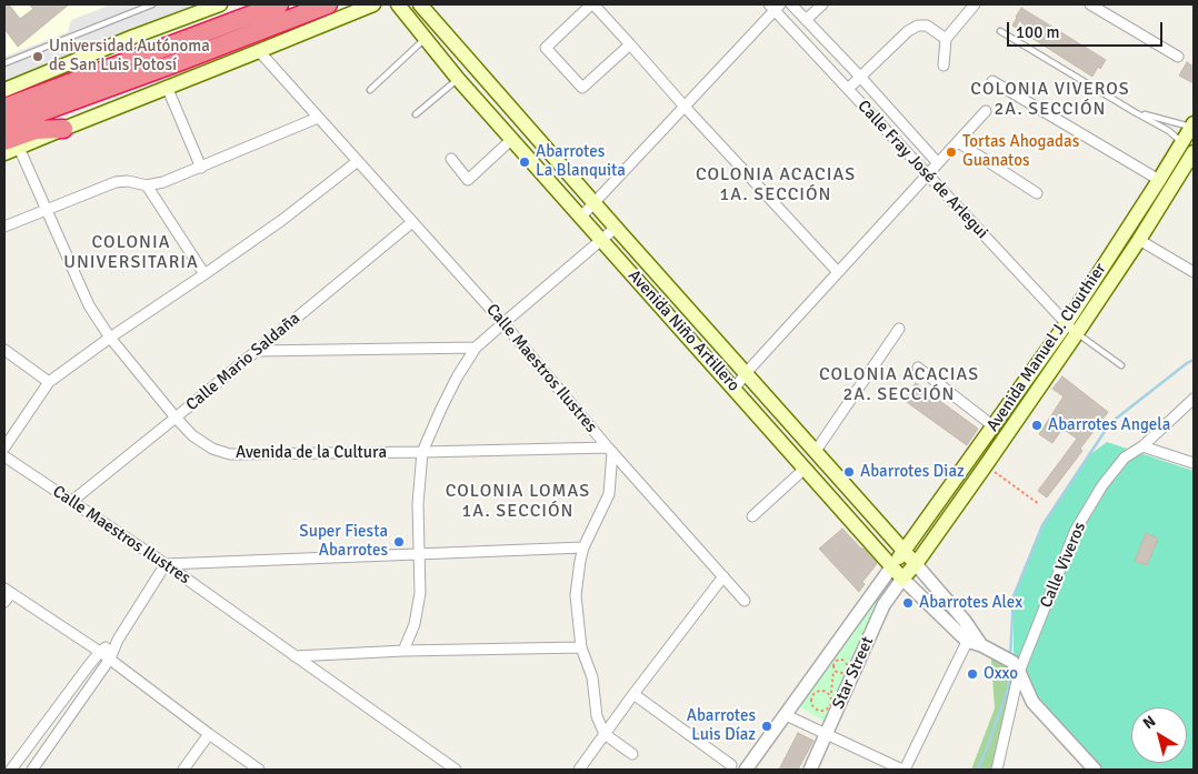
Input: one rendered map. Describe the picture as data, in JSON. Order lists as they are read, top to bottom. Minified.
{"streets":{"main road":["Avenida Niño Artillero","Avenida Manuel J. Clouthier"],"street":["Calle Fray José de Arlegui","Calle Mario Saldaña","Calle Maestros Ilustres","Avenida de la Cultura","Calle Viveros","Star Street"]},"crossings":[["Calle Fray José de Arlegui","Avenida Manuel J. Clouthier"],["Avenida Niño Artillero","Avenida Manuel J. Clouthier"],["Avenida Niño Artillero","Calle Viveros"],["Avenida Niño Artillero","Star Street"],["Avenida Manuel J. Clouthier","Star Street"],["Calle Mario Saldaña","Calle Maestros Ilustres"],["Calle Mario Saldaña","Avenida de la Cultura"],["Calle Maestros Ilustres","Avenida de la Cultura"]],"districts":["COLONIA VIVEROS 2A. SECCIÓN","COLONIA ACACIAS 1A. SECCIÓN","COLONIA UNIVERSITARIA","COLONIA ACACIAS 2A. SECCIÓN","COLONIA LOMAS 1A. SECCIÓN"],"places":["Universidad Autónoma de San Luis Potosí","Tortas Ahogadas Guanatos","Abarrotes La Blanquita","Abarrotes Angela","Abarrotes Diaz","Super Fiesta Abarrotes","Abarrotes Alex","Oxxo","Abarrotes Luis Díaz"],"scale_bar":"100 m","north":"top left"}
